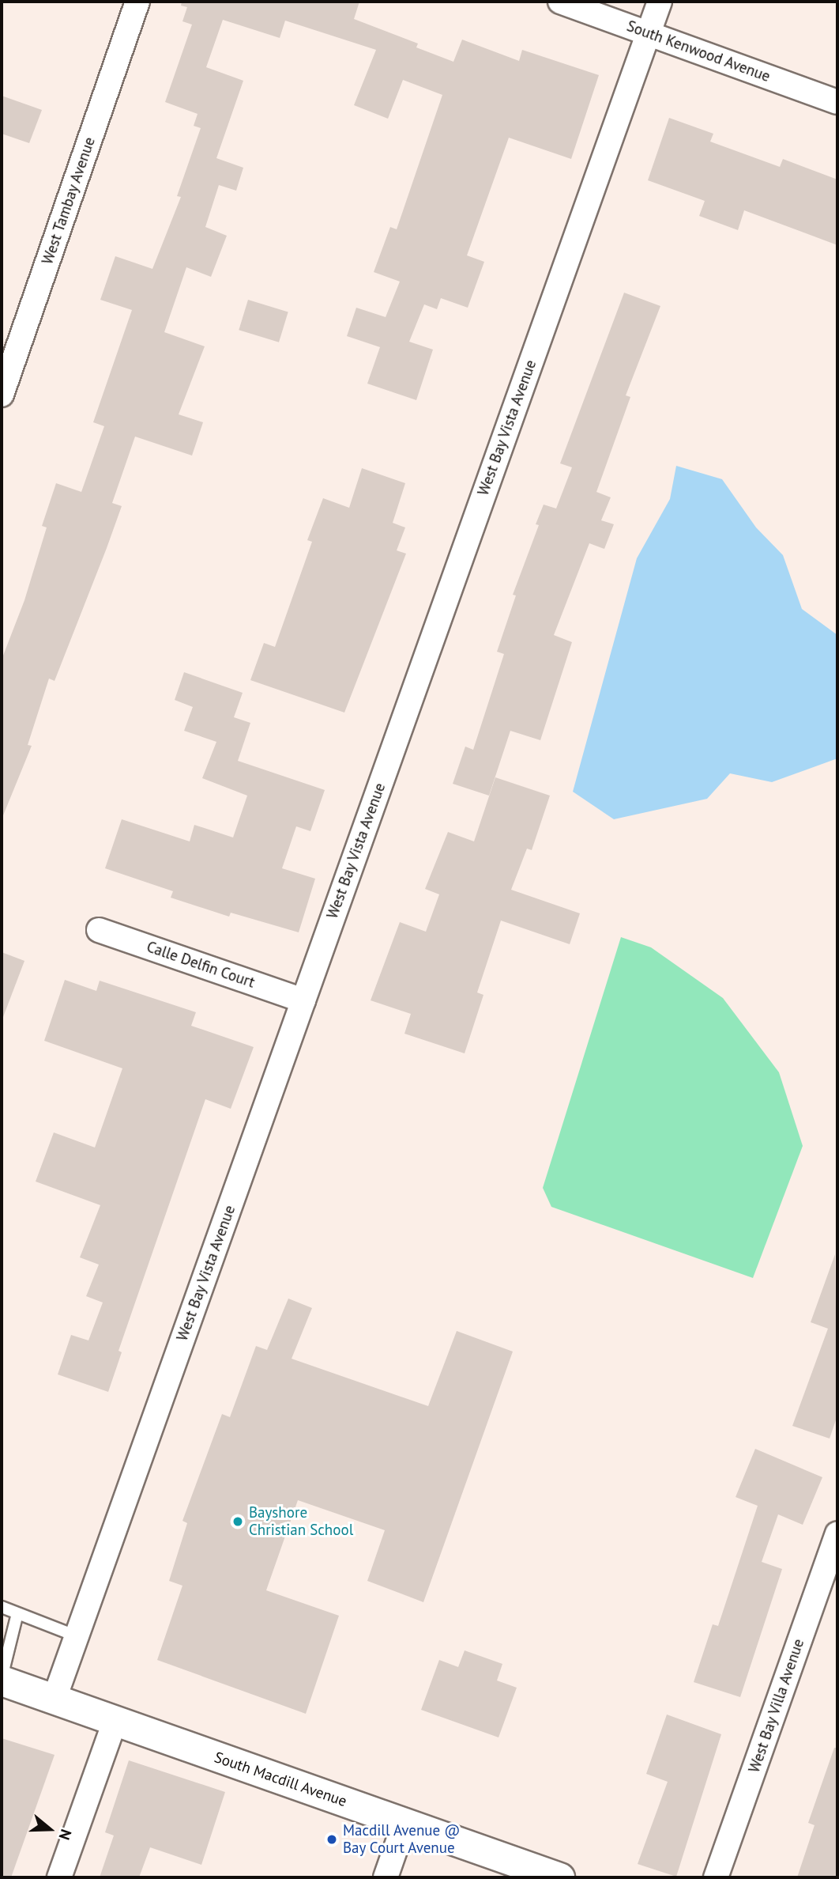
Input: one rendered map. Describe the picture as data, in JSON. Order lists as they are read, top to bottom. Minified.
{"streets":{"street":["South Kenwood Avenue","West Tambay Avenue","West Bay Vista Avenue","Calle Delfin Court","West Bay Villa Avenue","South Macdill Avenue"]},"crossings":[["South Kenwood Avenue","West Bay Vista Avenue"],["West Bay Vista Avenue","Calle Delfin Court"],["West Bay Vista Avenue","South Macdill Avenue"]],"places":["Bayshore Christian School","Macdill Avenue @ Bay Court Avenue"],"north":"right"}
